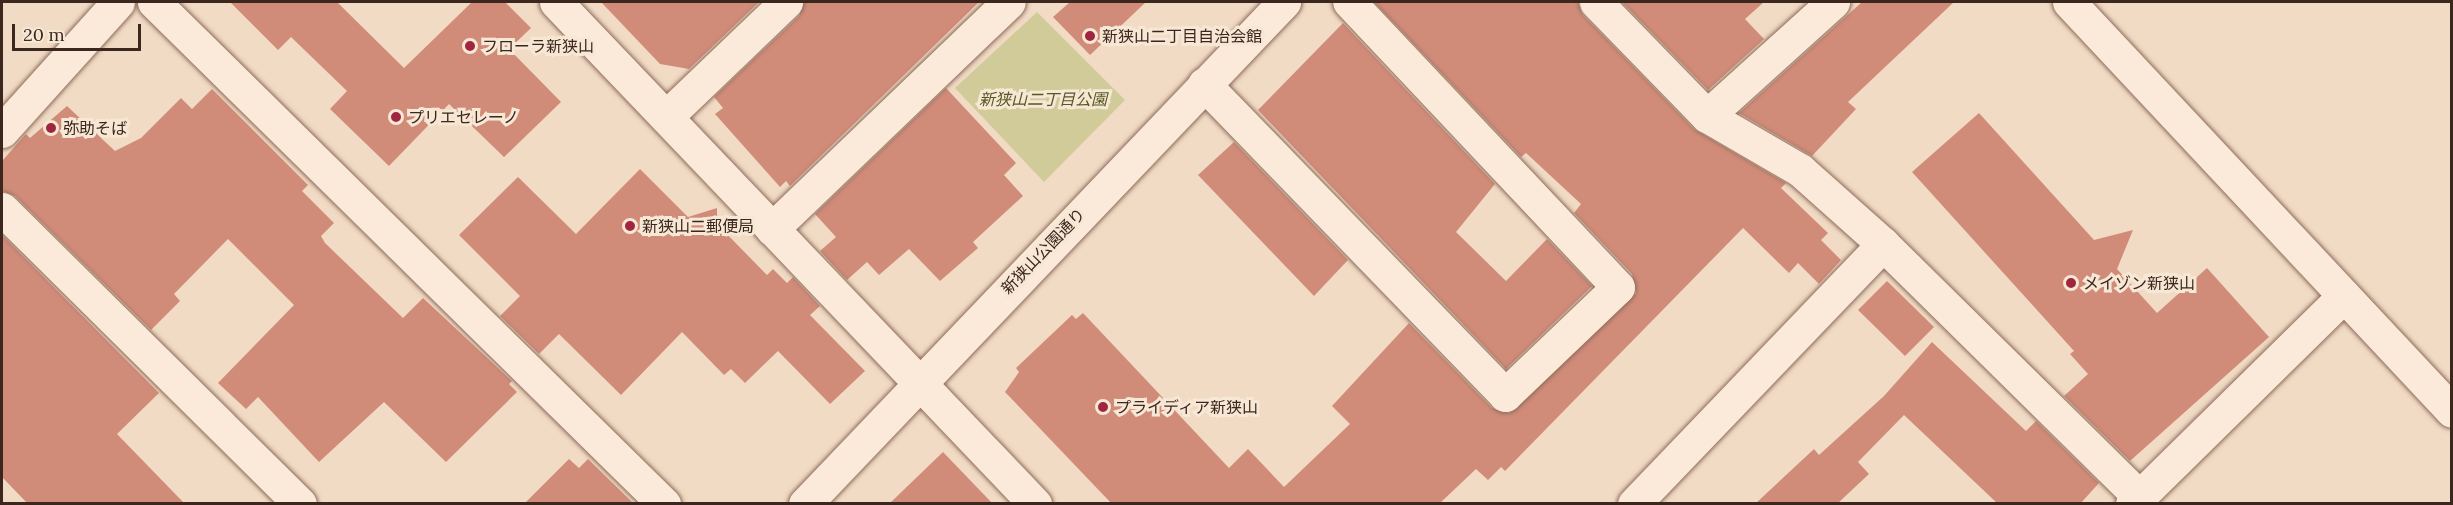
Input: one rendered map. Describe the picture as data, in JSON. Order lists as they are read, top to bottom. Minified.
{"streets":{"street":["新狭山公園通り"]},"parks":["新狭山二丁目公園"],"places":["新狭山二丁目自治会館","フローラ新狭山","プリエセレーノ","弥助そば","新狭山二郵便局","メイゾン新狭山","プライディア新狭山"],"scale_bar":"20 m"}
